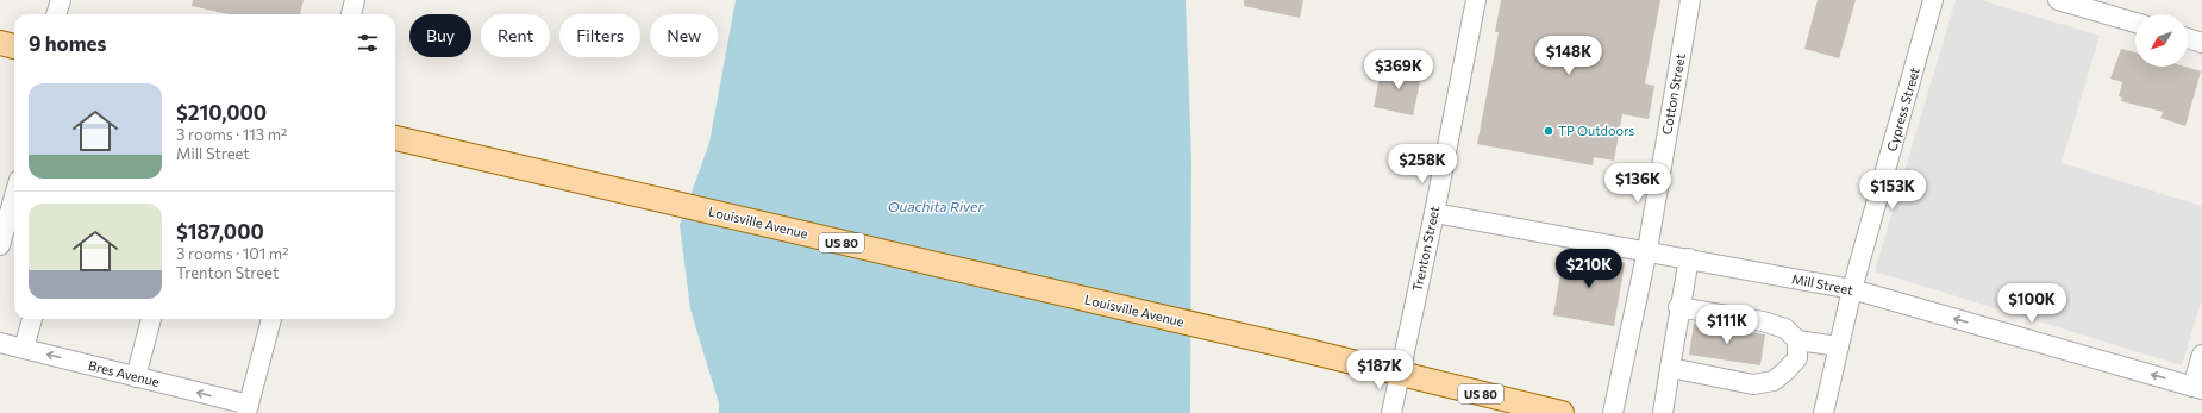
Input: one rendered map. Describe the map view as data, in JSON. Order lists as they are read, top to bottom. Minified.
{"streets":{"main road":["Louisville Avenue","US 80"],"street":["Cotton Street","Cypress Street","Trenton Street","Mill Street","Bres Avenue"]},"crossings":[["Cotton Street","Mill Street"],["Cypress Street","Mill Street"],["Louisville Avenue","US 80"],["Louisville Avenue","Trenton Street"],["US 80","Trenton Street"],["Trenton Street","Mill Street"]],"one_way":["Mill Street","Bres Avenue"],"water":["Ouachita River"],"places":["TP Outdoors"],"north":"bottom left","page":{"chip":["Buy","Rent","Filters","New"],"heading":"9 homes","price":["$148K","$369K","$258K","$136K","$153K","$210K","$100K","$111K","$187K"],"list":[{"name":"$210,000","note":"3 rooms · 113 m² · Mill Street"},{"name":"$187,000","note":"3 rooms · 101 m² · Trenton Street"}]}}
